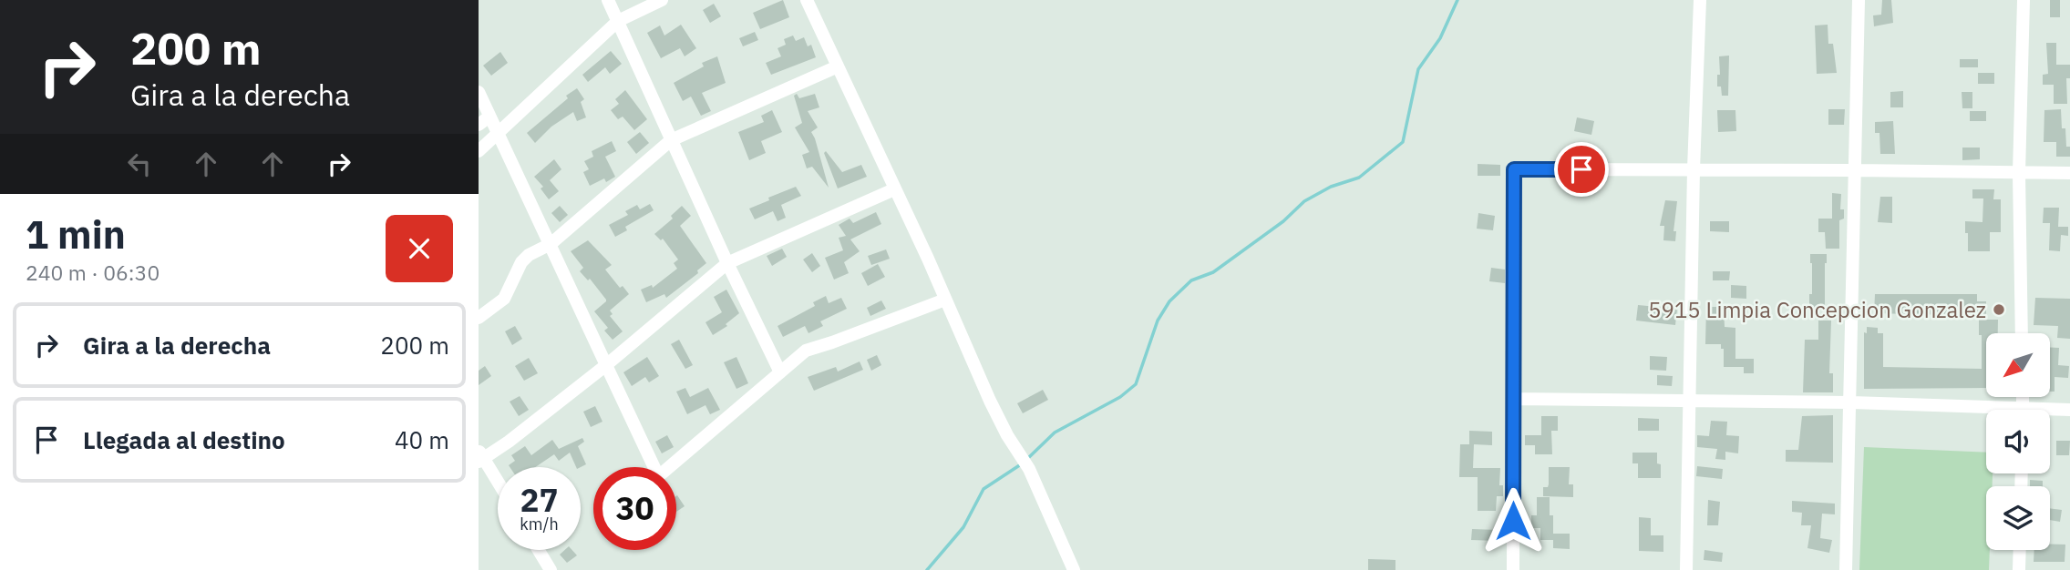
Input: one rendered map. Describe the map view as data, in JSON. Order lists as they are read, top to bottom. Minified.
{"places":["5915 Limpia Concepcion Gonzalez"],"north":"bottom left","page":{"turn":["200 m","Gira a la derecha"],"heading":["1 min","240 m · 06:30"],"list":[{"name":"Gira a la derecha","value":"200 m"},{"name":"Llegada al destino","value":"40 m"}],"speed":"27 km/h","limit":"30"}}
